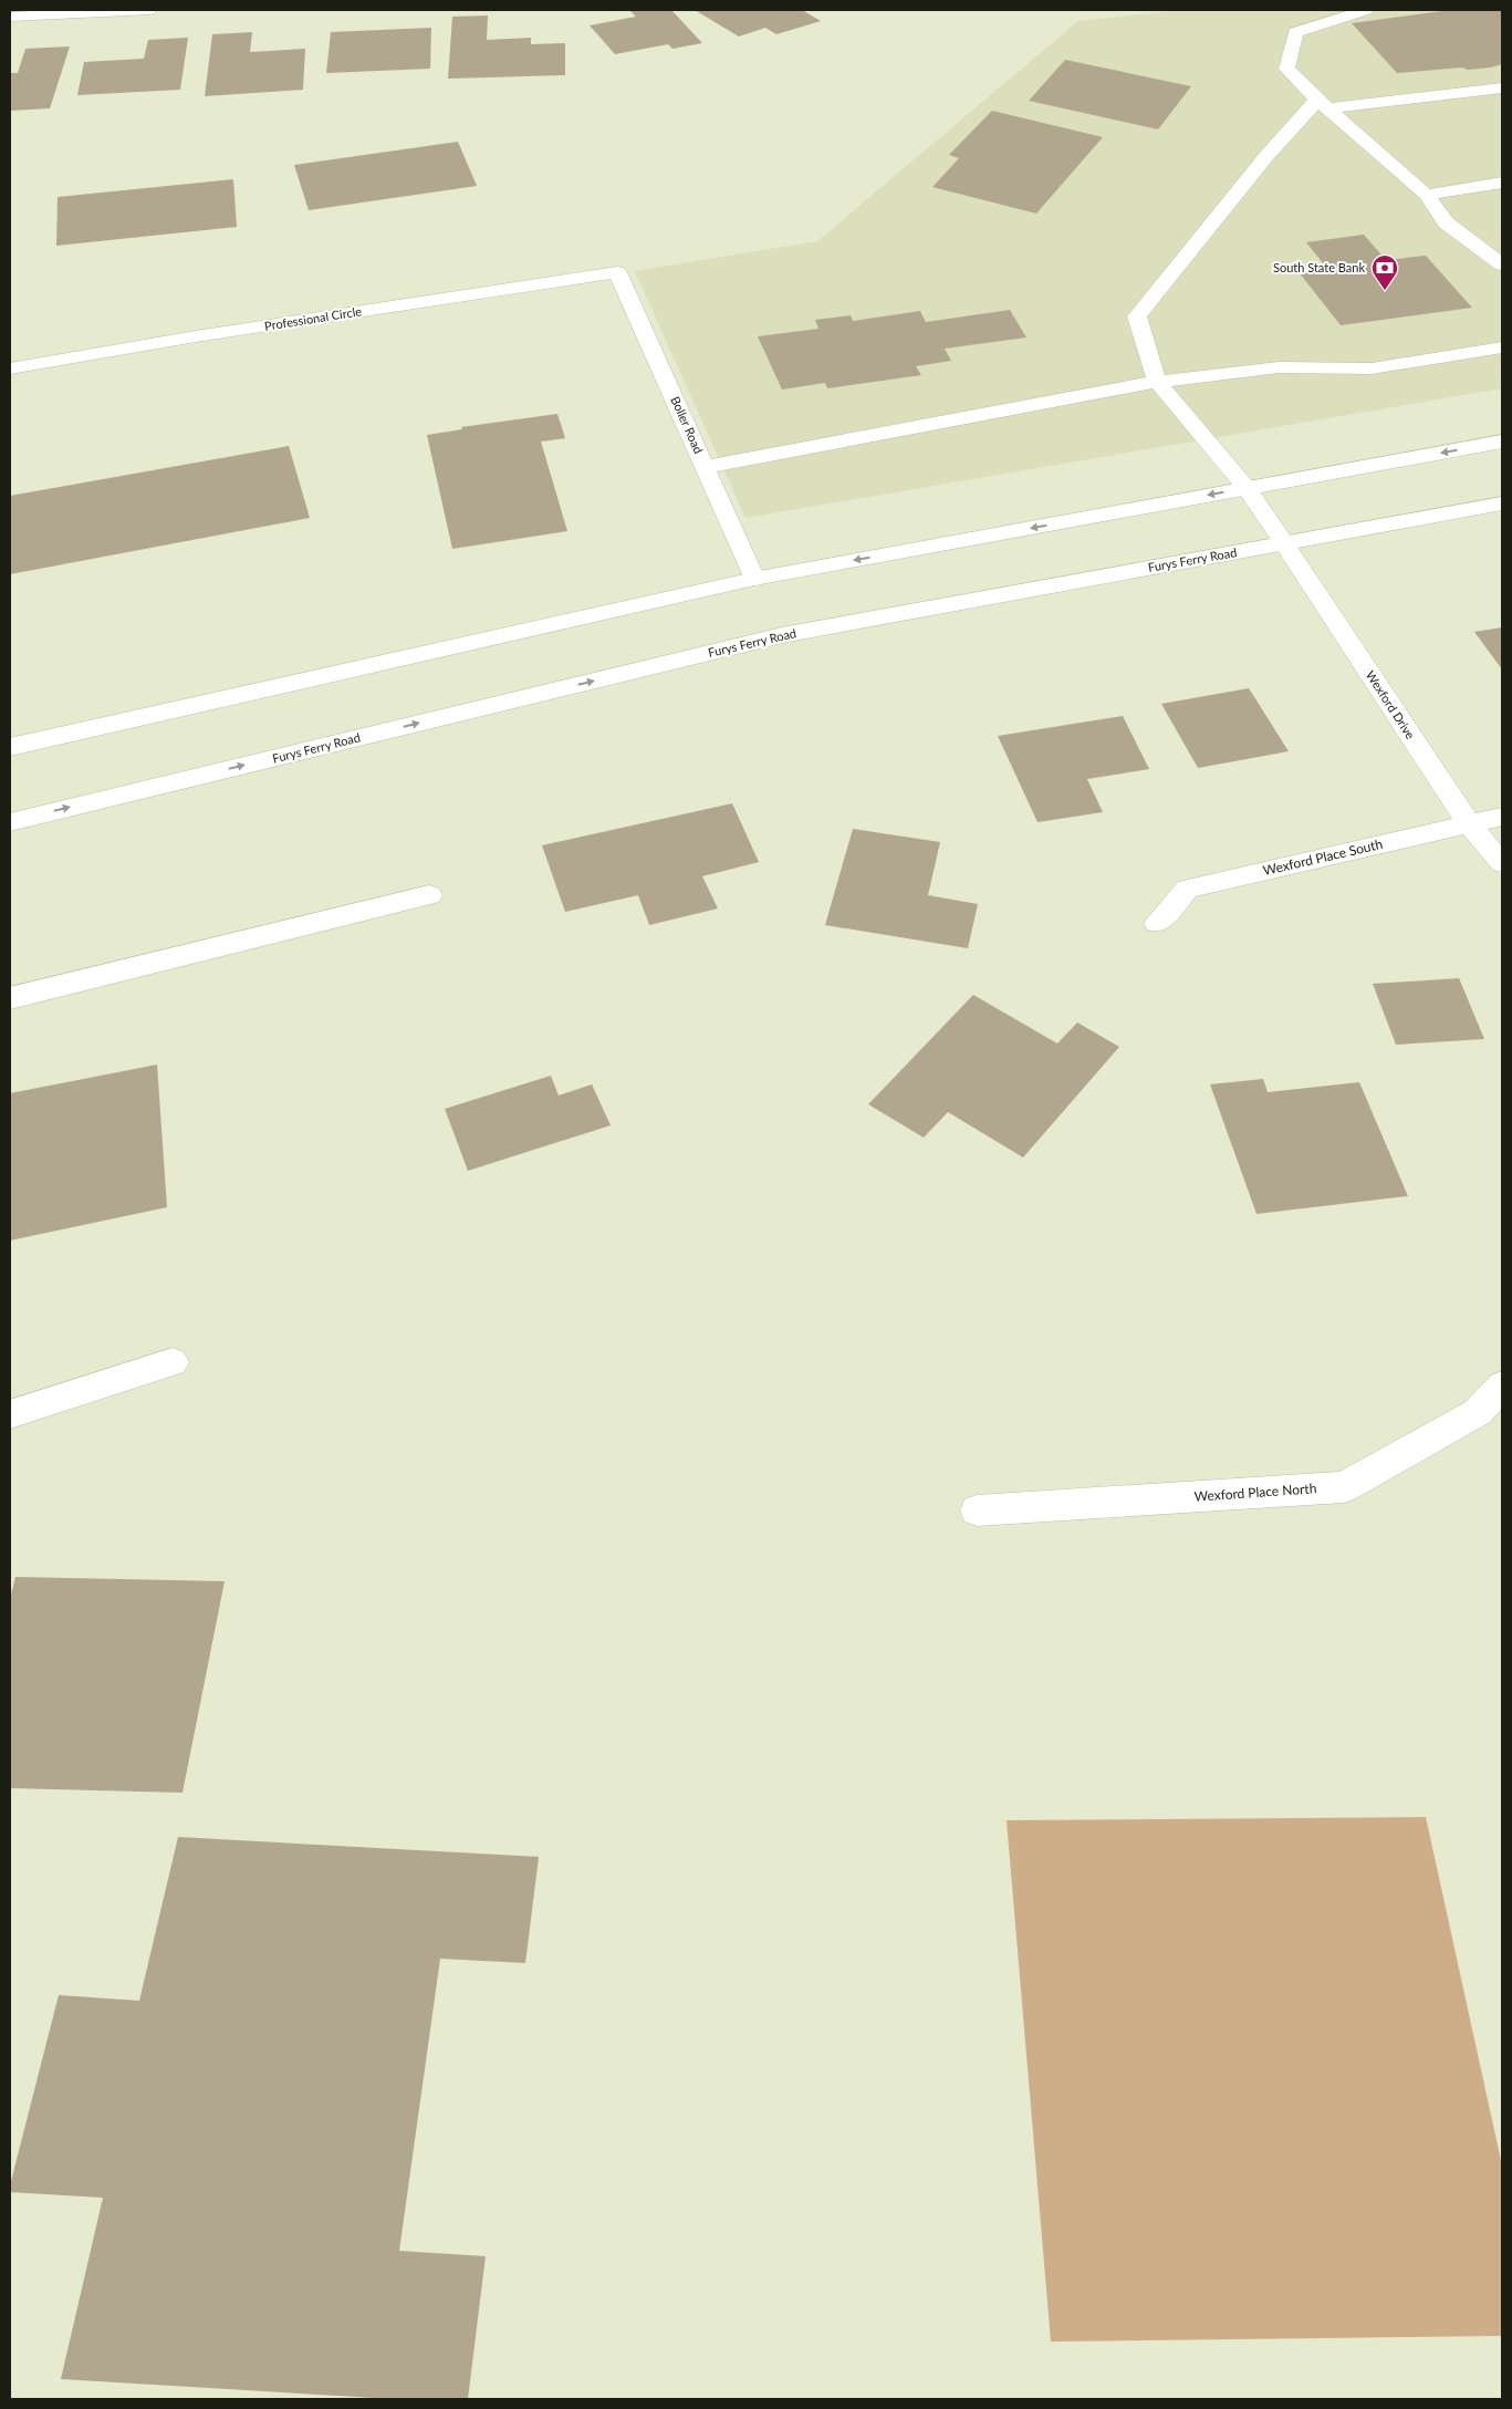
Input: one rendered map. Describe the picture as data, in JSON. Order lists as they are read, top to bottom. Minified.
{"streets":{"main road":["Professional Circle","Boller Road","Furys Ferry Road","Wexford Drive","Wexford Place South","Wexford Place North"]},"crossings":[["Professional Circle","Boller Road"],["Furys Ferry Road","Wexford Drive"],["Wexford Drive","Wexford Place South"]],"places":{"bank":["South State Bank"]}}
